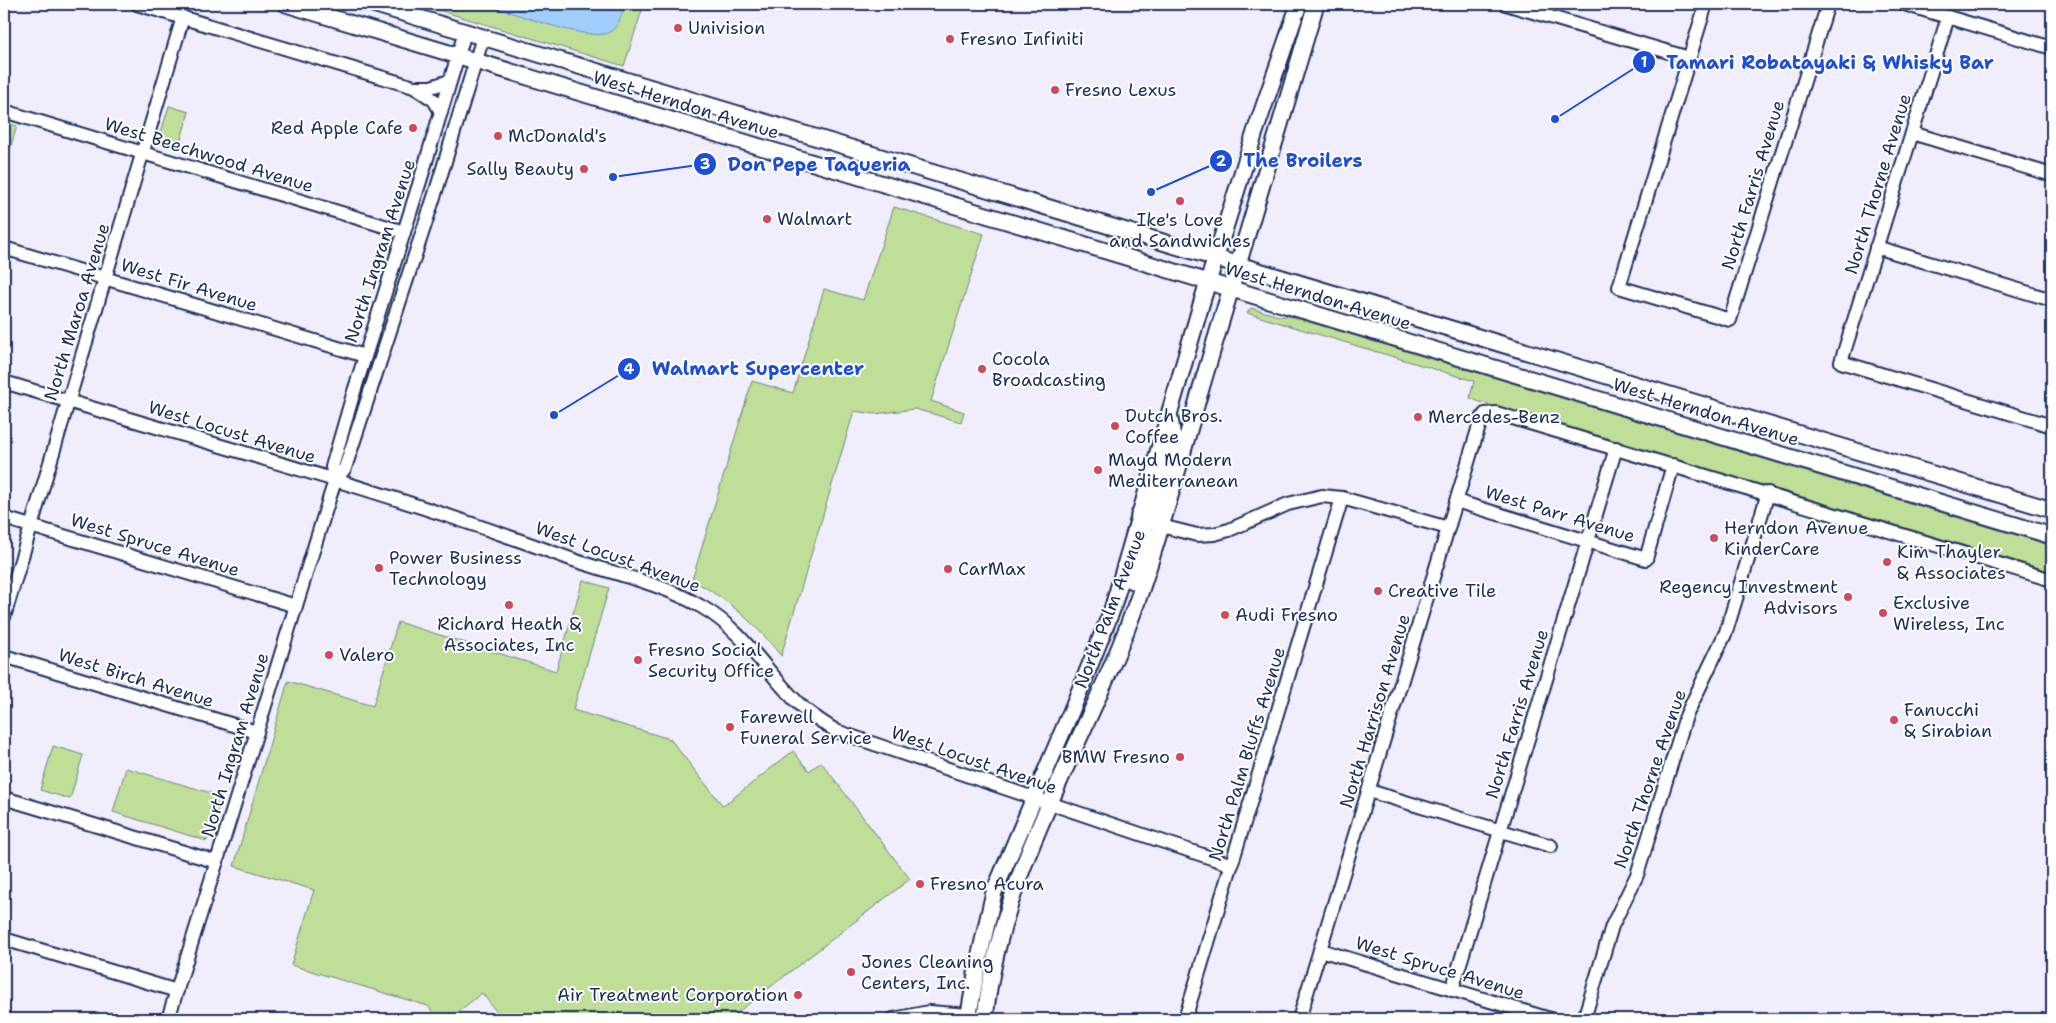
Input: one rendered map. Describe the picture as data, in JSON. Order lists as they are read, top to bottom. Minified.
{"streets":{"main road":["West Herndon Avenue","North Palm Avenue"],"street":["West Beechwood Avenue","North Thorne Avenue","North Farris Avenue","North Ingram Avenue","West Fir Avenue","North Maroa Avenue","West Locust Avenue","West Parr Avenue","West Spruce Avenue","West Birch Avenue","North Harrison Avenue","North Palm Bluffs Avenue"]},"crossings":[["West Herndon Avenue","North Ingram Avenue"],["West Herndon Avenue","North Palm Avenue"],["West Beechwood Avenue","North Ingram Avenue"],["West Beechwood Avenue","North Maroa Avenue"],["North Farris Avenue","West Parr Avenue"],["North Farris Avenue","West Spruce Avenue"],["North Farris Avenue","North Harrison Avenue"],["North Ingram Avenue","West Fir Avenue"],["North Ingram Avenue","West Locust Avenue"],["North Ingram Avenue","West Spruce Avenue"],["North Ingram Avenue","West Birch Avenue"],["West Fir Avenue","North Maroa Avenue"],["North Maroa Avenue","West Locust Avenue"],["North Maroa Avenue","West Spruce Avenue"],["West Locust Avenue","North Palm Avenue"],["West Locust Avenue","North Palm Bluffs Avenue"],["West Parr Avenue","North Harrison Avenue"],["West Spruce Avenue","North Harrison Avenue"]],"places":["Univision","Fresno Infiniti","Fresno Lexus","Tamari Robatayaki & Whisky Bar","Red Apple Cafe","McDonald's","Sally Beauty","Don Pepe Taqueria","The Broilers","Ike's Love and Sandwiches","Walmart","Cocola Broadcasting","Walmart Supercenter","Mercedes-Benz","Dutch Bros. Coffee","Mayd Modern Mediterranean","Herndon Avenue KinderCare","Kim Thayler & Associates","Power Business Technology","CarMax","Creative Tile","Regency Investment Advisors","Richard Heath & Associates, Inc","Exclusive Wireless, Inc","Audi Fresno","Valero","Fresno Social Security Office","Fanucchi & Sirabian","Farewell Funeral Service","BMW Fresno","Fresno Acura","Jones Cleaning Centers, Inc.","Air Treatment Corporation"]}
